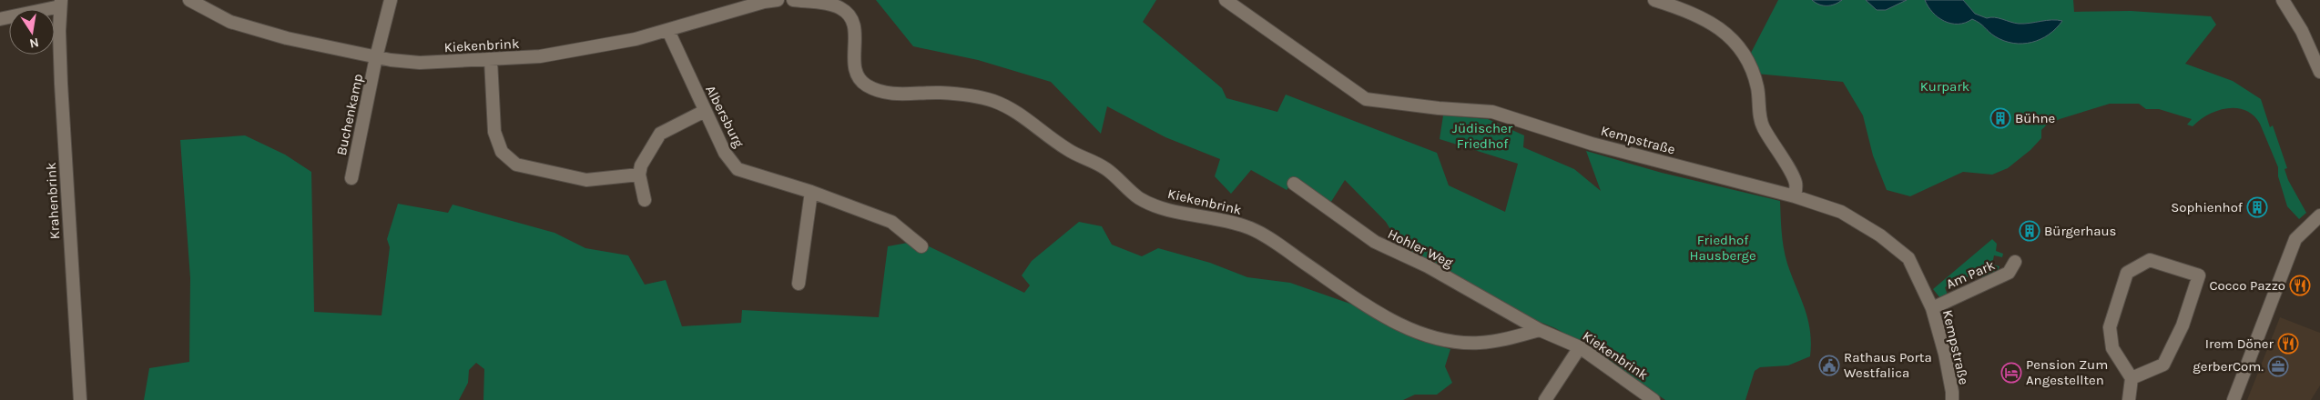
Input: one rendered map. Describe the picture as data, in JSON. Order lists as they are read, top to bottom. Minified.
{"streets":{"street":["Kiekenbrink","Buchenkamp","Albersburg","Kempstraße","Krahenbrink","Hohler Weg","Am Park"]},"crossings":[["Kiekenbrink","Buchenkamp"],["Kiekenbrink","Albersburg"],["Kiekenbrink","Hohler Weg"],["Kempstraße","Am Park"]],"parks":["Kurpark","Jüdischer Friedhof","Friedhof Hausberge"],"places":{"building":["Bühne","Sophienhof","Bürgerhaus"],"restaurant":["Cocco Pazzo","Irem Döner"],"public building":["Rathaus Porta Westfalica"],"office":["gerberCom."],"hotel":["Pension Zum Angestellten"]},"north":"bottom"}
